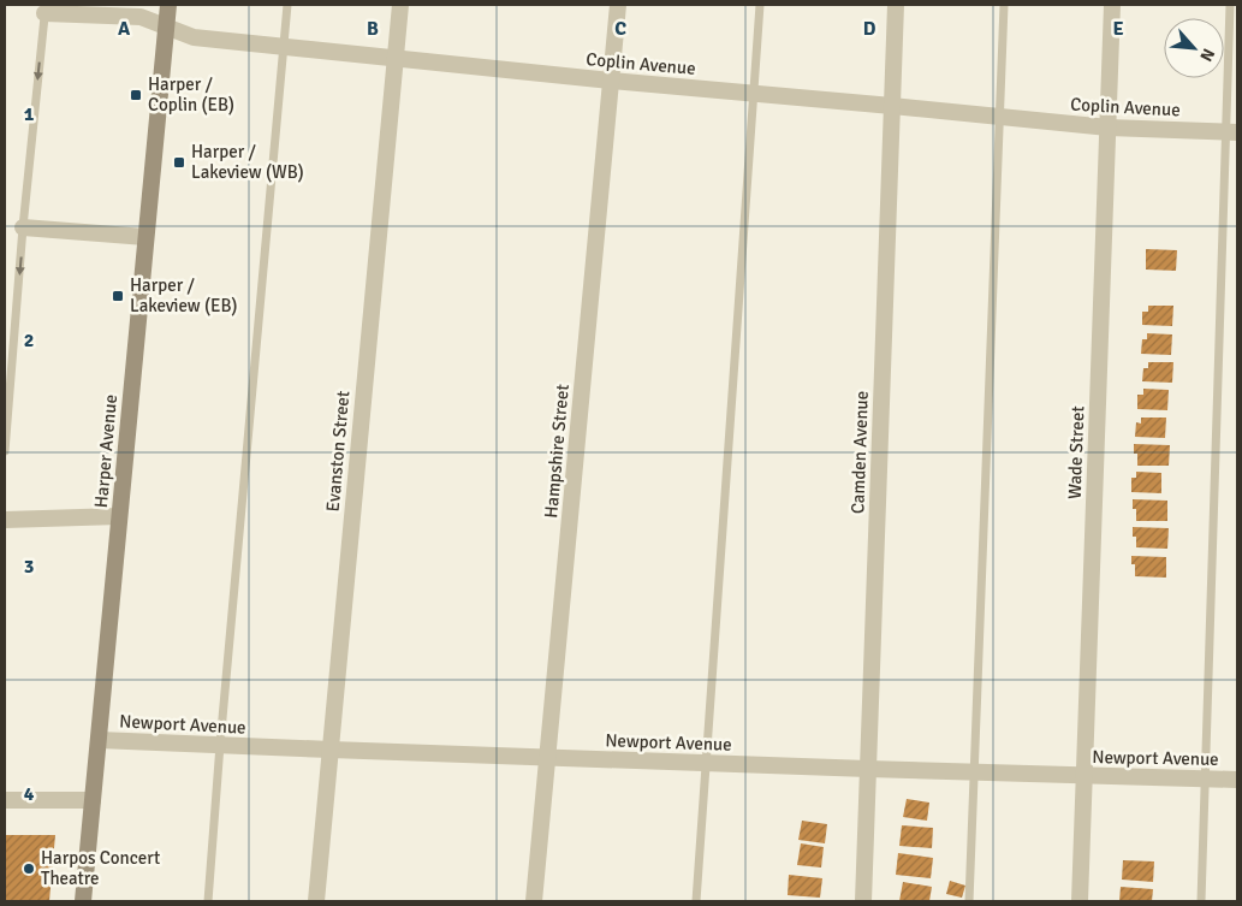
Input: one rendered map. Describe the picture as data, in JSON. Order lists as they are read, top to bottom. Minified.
{"streets":{"main road":["Harper Avenue"],"street":["Coplin Avenue","Evanston Street","Hampshire Street","Camden Avenue","Wade Street","Newport Avenue"]},"crossings":[["Coplin Avenue","Harper Avenue"],["Coplin Avenue","Evanston Street"],["Coplin Avenue","Hampshire Street"],["Coplin Avenue","Camden Avenue"],["Coplin Avenue","Wade Street"],["Harper Avenue","Newport Avenue"],["Evanston Street","Newport Avenue"],["Hampshire Street","Newport Avenue"],["Camden Avenue","Newport Avenue"],["Wade Street","Newport Avenue"]],"places":{"transit":["Harper / Coplin (EB)","Harper / Lakeview (WB)","Harper / Lakeview (EB)"],"other":["Harpos Concert Theatre"]},"north":"bottom right","grid":{"columns":["A","B","C","D","E"],"rows":["1","2","3","4"]}}
